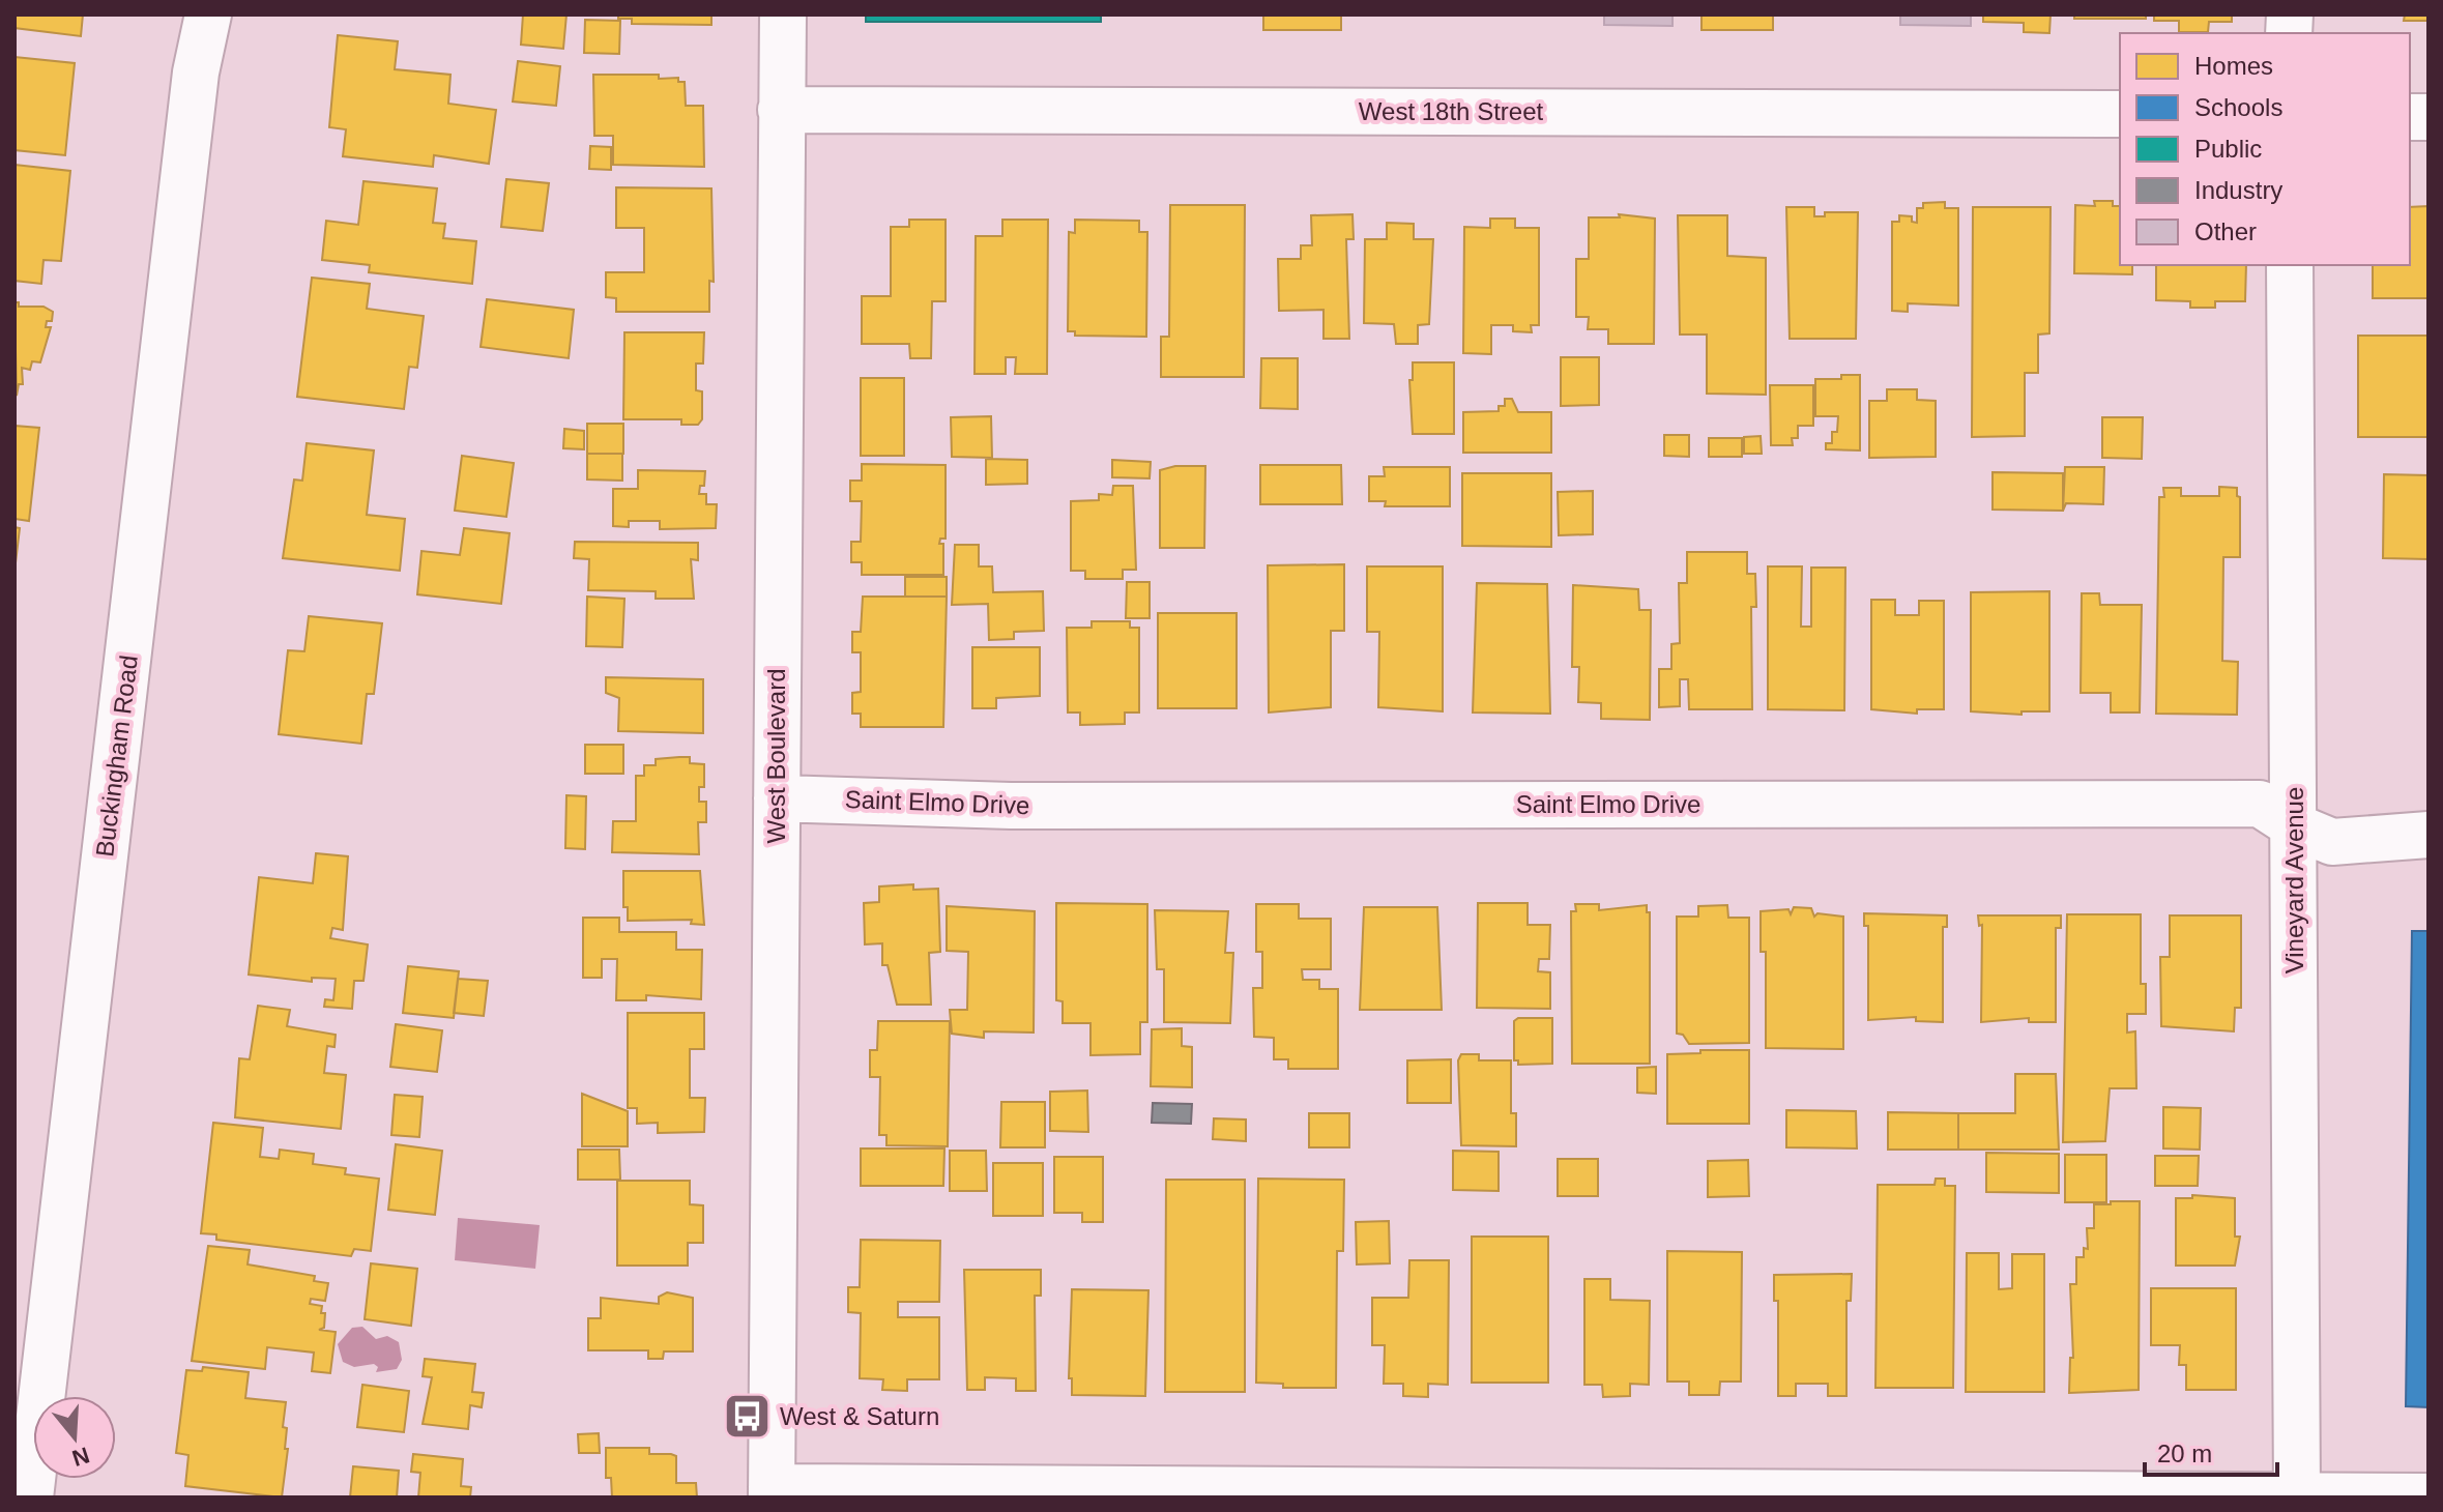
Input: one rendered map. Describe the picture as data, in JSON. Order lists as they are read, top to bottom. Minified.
{"streets":{"street":["West 18th Street","Buckingham Road","West Boulevard","Saint Elmo Drive","Vineyard Avenue"]},"crossings":[["West 18th Street","West Boulevard"],["West Boulevard","Saint Elmo Drive"],["Saint Elmo Drive","Vineyard Avenue"]],"places":{"bus stop":["West & Saturn"]},"legend":["Homes","Schools","Public","Industry","Other"],"scale_bar":"20 m","north":"bottom"}
